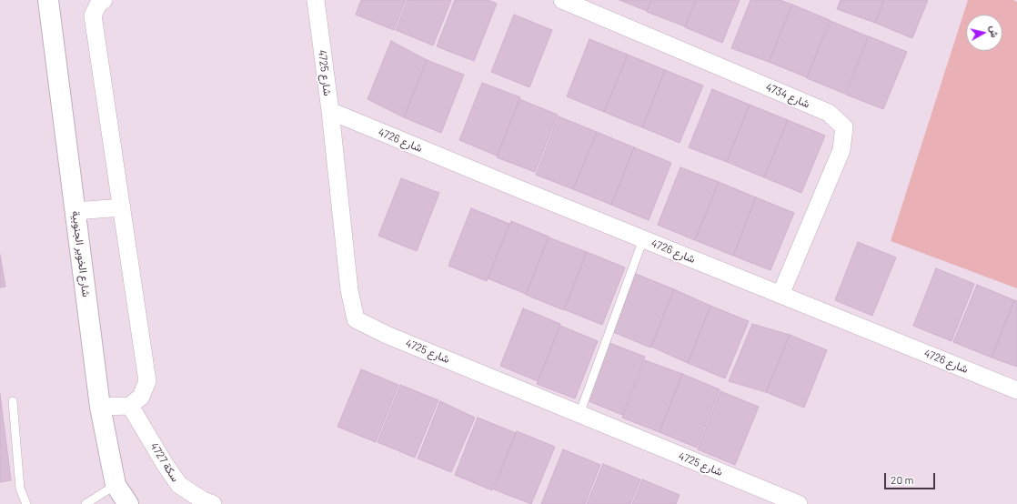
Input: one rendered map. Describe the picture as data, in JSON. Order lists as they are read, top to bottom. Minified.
{"streets":{"street":["4725 شارع","4734 شارع","4726 شارع","شارع الخوير الجنوبية","سكة 4727"]},"crossings":[["4725 شارع","4726 شارع"],["4734 شارع","4726 شارع"]],"scale_bar":"20 m","north":"right"}
